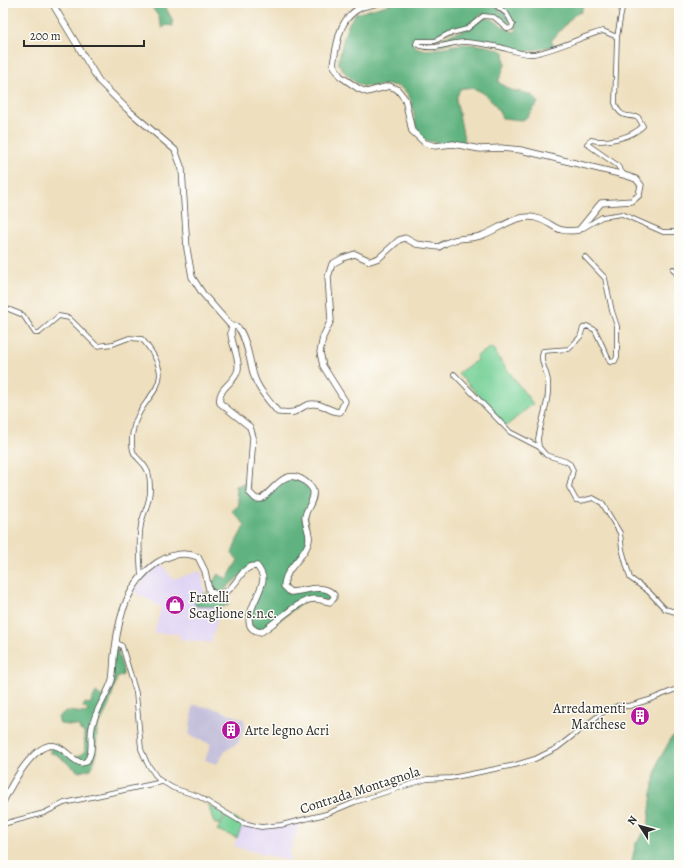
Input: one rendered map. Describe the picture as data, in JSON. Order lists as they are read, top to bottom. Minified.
{"streets":{"street":["Contrada Montagnola"]},"places":{"shop":["Fratelli Scaglione s.n.c."],"building":["Arredamenti Marchese","Arte legno Acri"]},"scale_bar":"200 m","north":"top left"}
